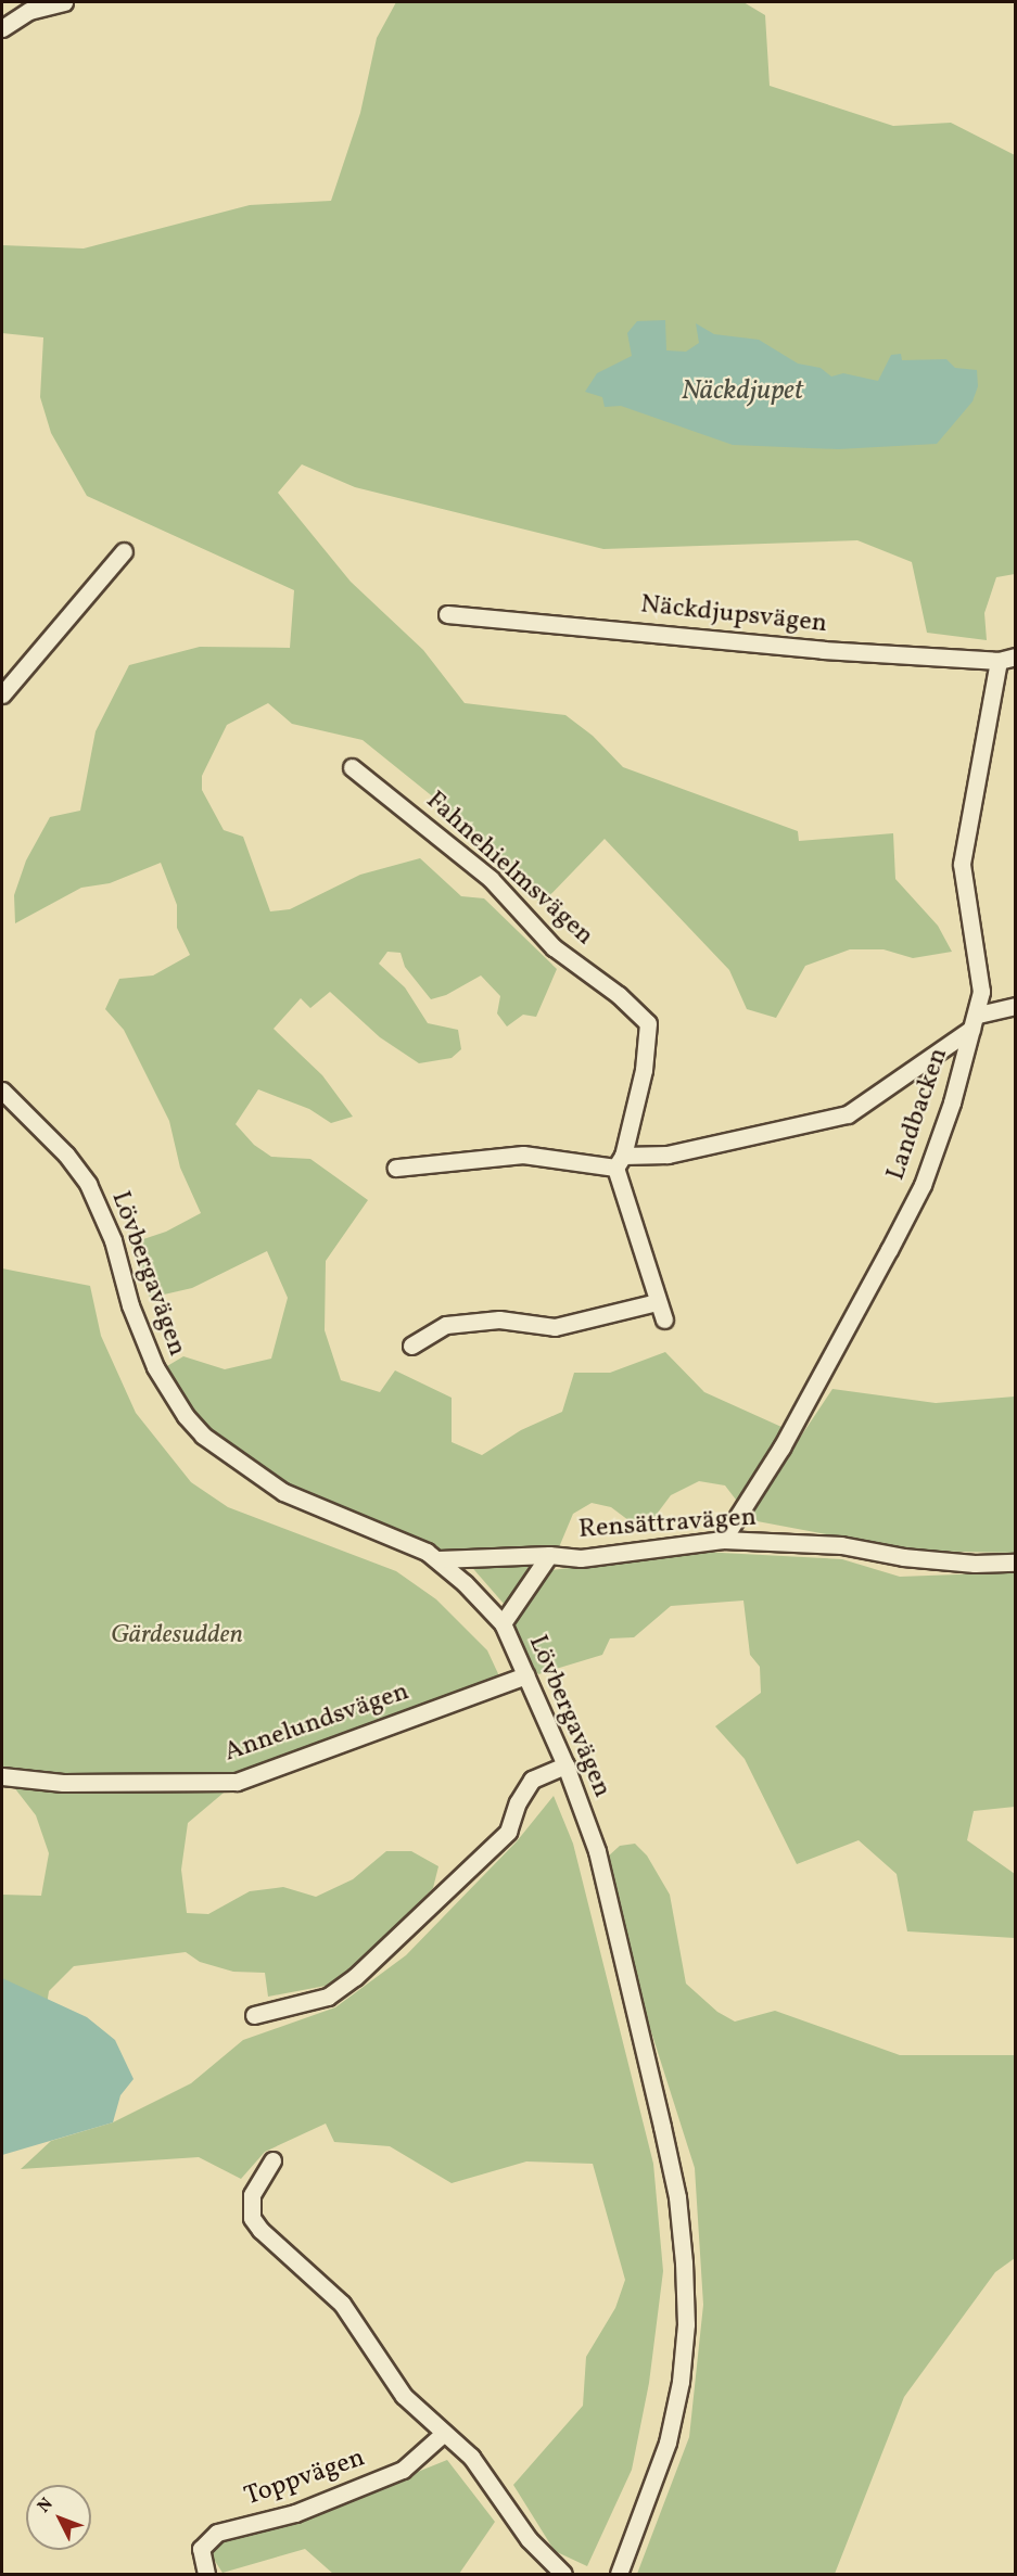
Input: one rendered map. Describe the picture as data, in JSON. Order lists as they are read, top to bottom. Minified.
{"streets":{"street":["Näckdjupsvägen","Fahnehielmsvägen","Landbacken","Lövbergavägen","Rensättravägen","Annelundsvägen","Toppvägen"]},"crossings":[["Näckdjupsvägen","Landbacken"],["Landbacken","Rensättravägen"],["Lövbergavägen","Rensättravägen"],["Lövbergavägen","Annelundsvägen"]],"water":["Näckdjupet"],"parks":["Gärdesudden"],"north":"top left"}
